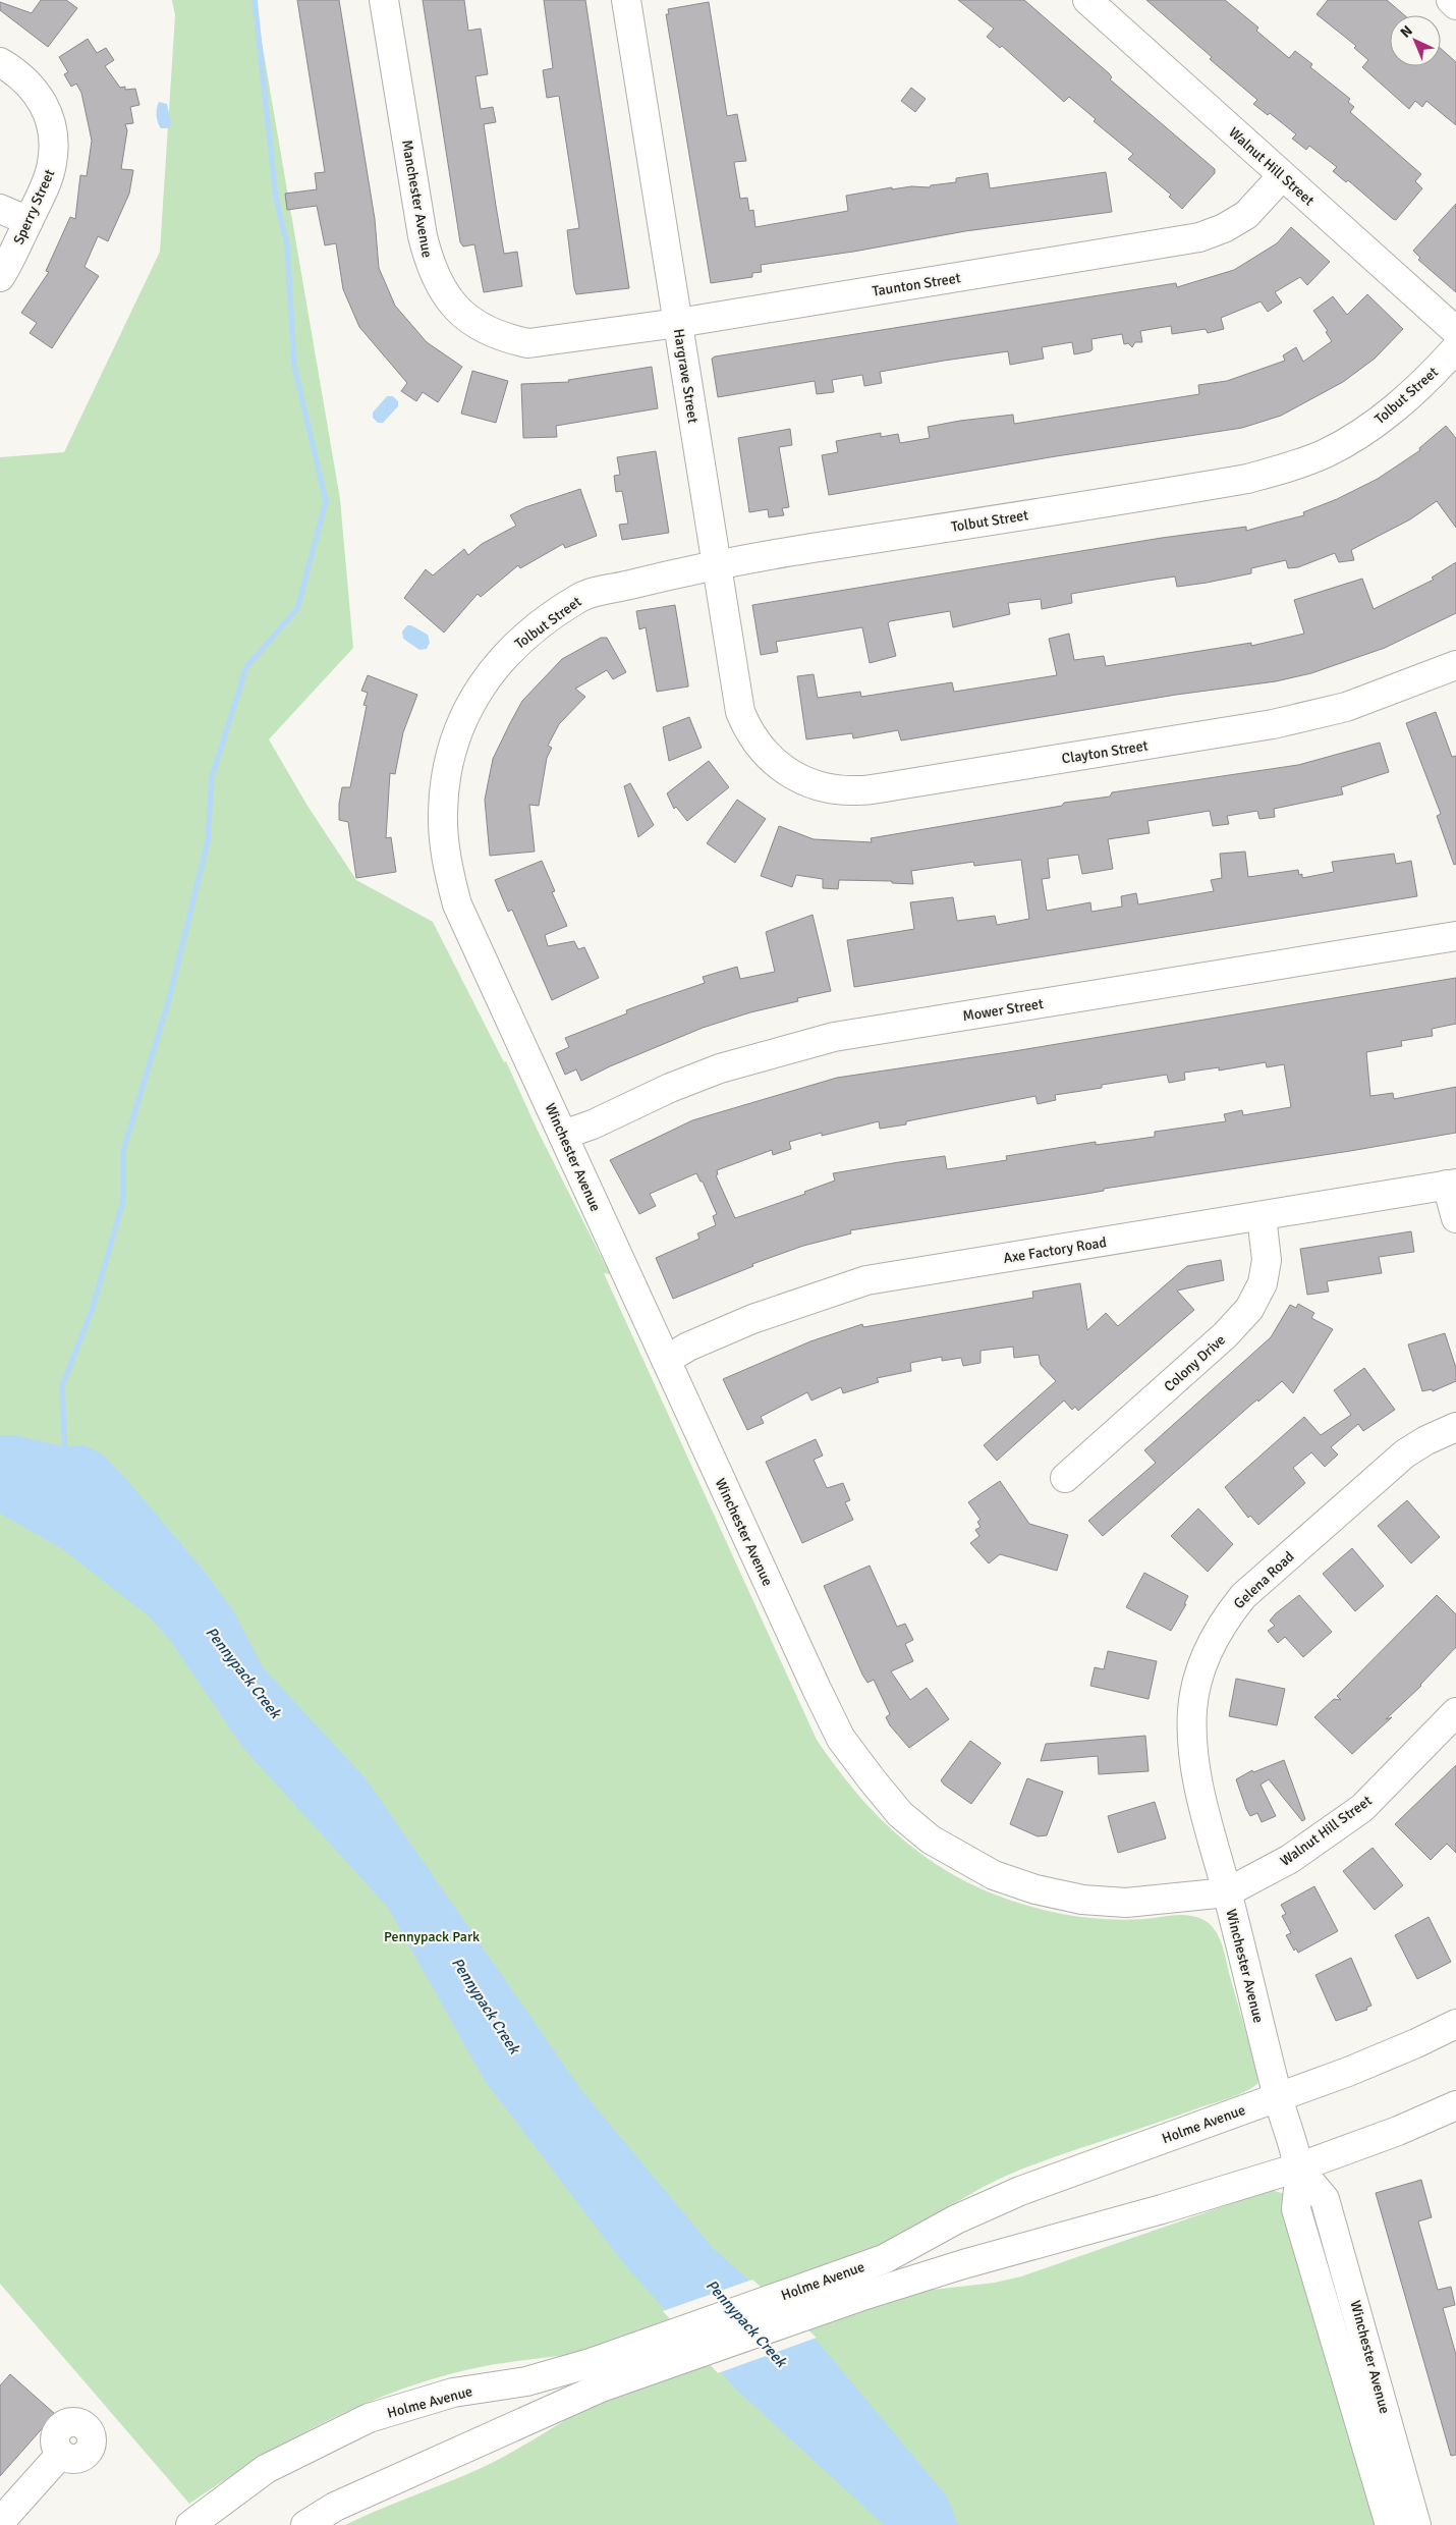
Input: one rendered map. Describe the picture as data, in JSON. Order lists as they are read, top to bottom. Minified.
{"streets":{"street":["Walnut Hill Street","Manchester Avenue","Sperry Street","Taunton Street","Hargrave Street","Tolbut Street","Clayton Street","Mower Street","Winchester Avenue","Axe Factory Road","Colony Drive","Gelena Road","Holme Avenue"]},"crossings":[["Walnut Hill Street","Taunton Street"],["Walnut Hill Street","Winchester Avenue"],["Walnut Hill Street","Gelena Road"],["Manchester Avenue","Taunton Street"],["Taunton Street","Hargrave Street"],["Hargrave Street","Tolbut Street"],["Hargrave Street","Clayton Street"],["Tolbut Street","Winchester Avenue"],["Mower Street","Winchester Avenue"],["Winchester Avenue","Axe Factory Road"],["Winchester Avenue","Gelena Road"],["Winchester Avenue","Holme Avenue"],["Axe Factory Road","Colony Drive"]],"water":["Pennypack Creek"],"parks":["Pennypack Park"],"north":"top left"}
